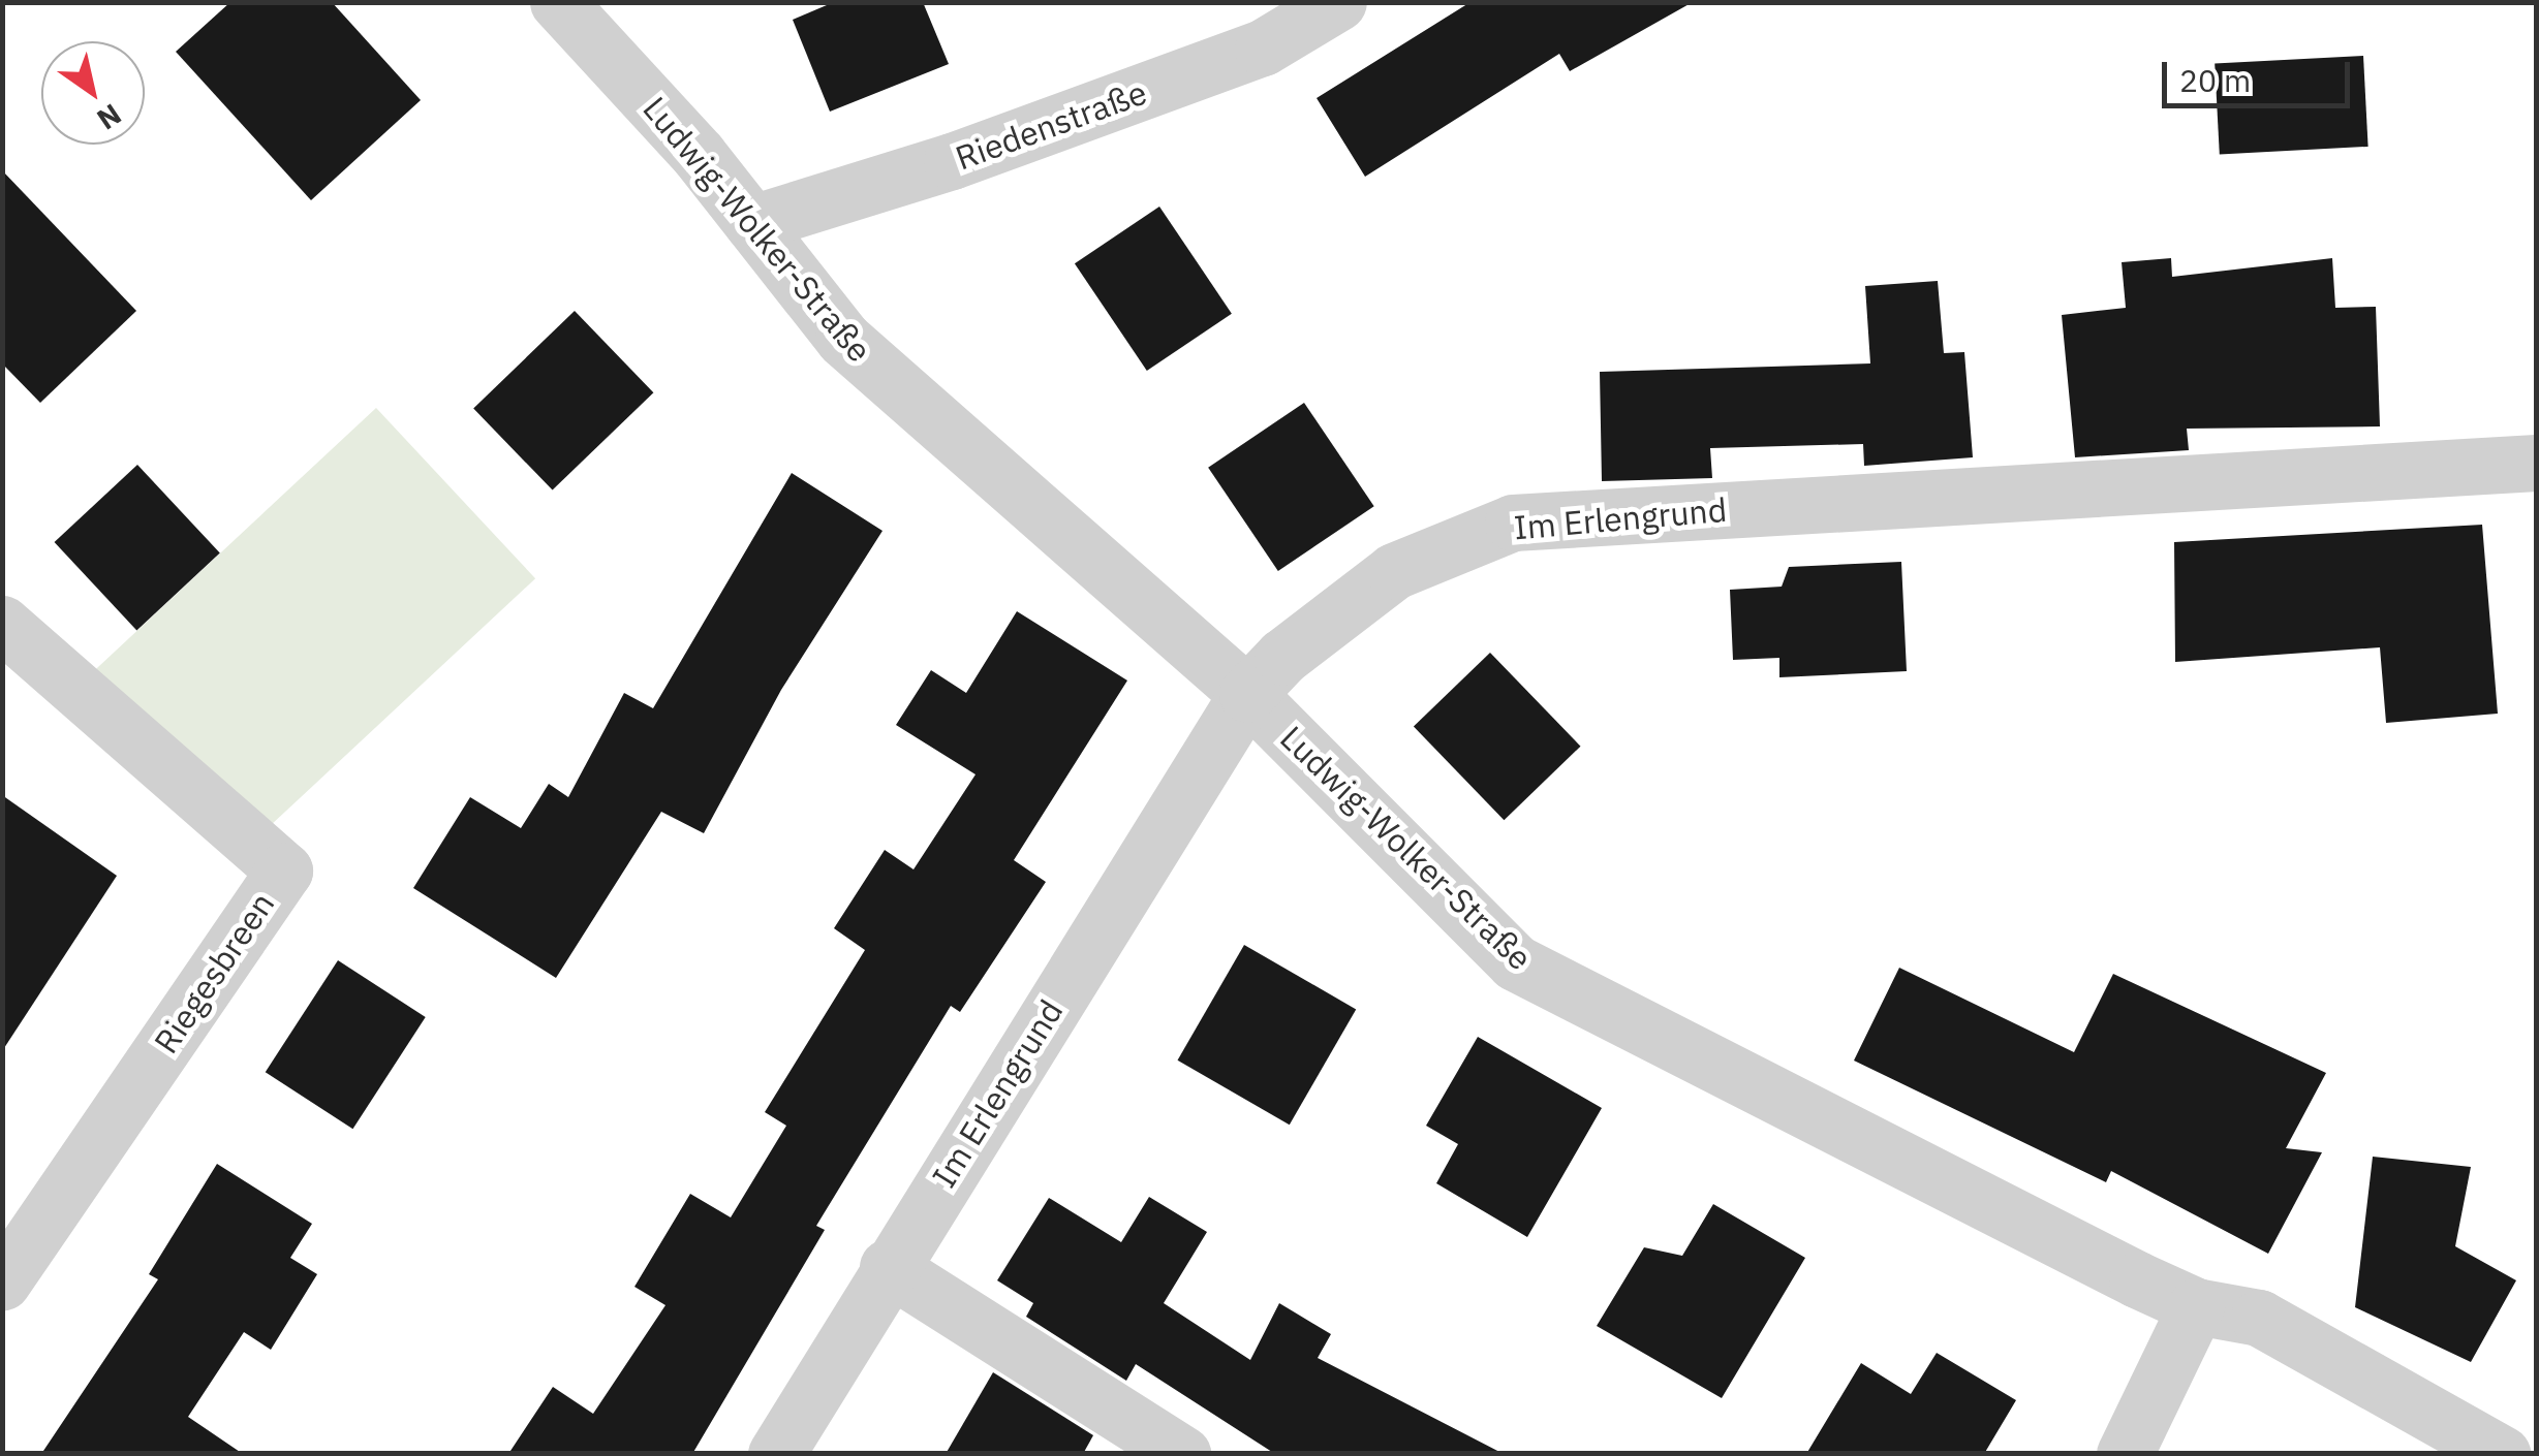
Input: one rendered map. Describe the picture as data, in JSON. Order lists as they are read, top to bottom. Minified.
{"streets":{"street":["Riedenstraße","Ludwig-Wolker-Straße","Im Erlengrund","Riegesbreen"]},"crossings":[["Riedenstraße","Ludwig-Wolker-Straße"],["Ludwig-Wolker-Straße","Im Erlengrund"]],"scale_bar":"20 m","north":"bottom right"}
